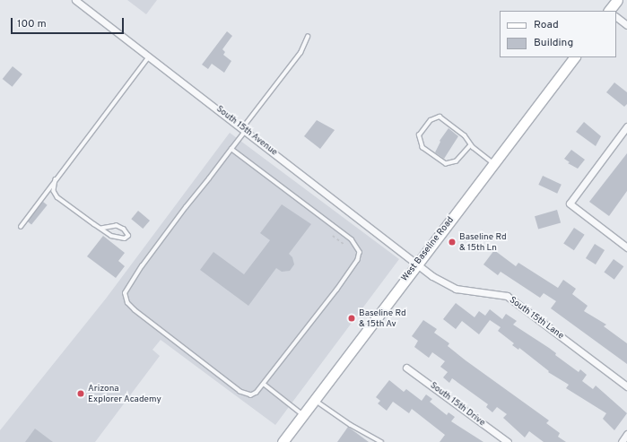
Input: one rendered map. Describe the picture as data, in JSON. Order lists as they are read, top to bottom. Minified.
{"streets":{"main road":["West Baseline Road"],"street":["South 15th Avenue","South 15th Lane","South 15th Drive"]},"crossings":[["South 15th Avenue","West Baseline Road"],["South 15th Avenue","South 15th Lane"],["West Baseline Road","South 15th Lane"]],"places":["Baseline Rd & 15th Ln","Baseline Rd & 15th Av","Arizona Explorer Academy"],"legend":["Road","Building"],"scale_bar":"100 m"}
